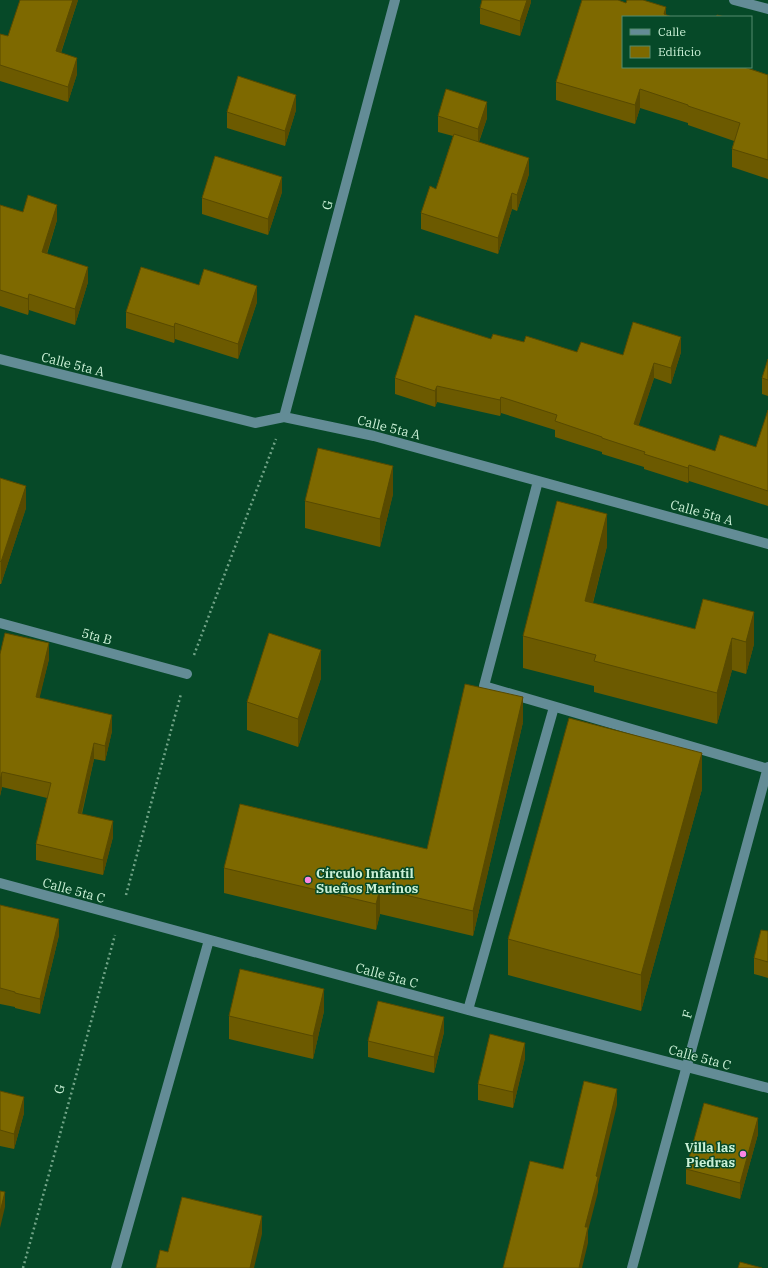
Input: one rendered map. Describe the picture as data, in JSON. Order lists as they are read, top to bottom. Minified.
{"streets":{"street":["G","Calle 5ta A","5ta B","Calle 5ta C","F"]},"crossings":[["G","Calle 5ta A"],["G","Calle 5ta C"],["Calle 5ta C","F"]],"places":["Círculo Infantil Sueños Marinos","Villa las Piedras"],"legend":["Calle","Edificio"]}
